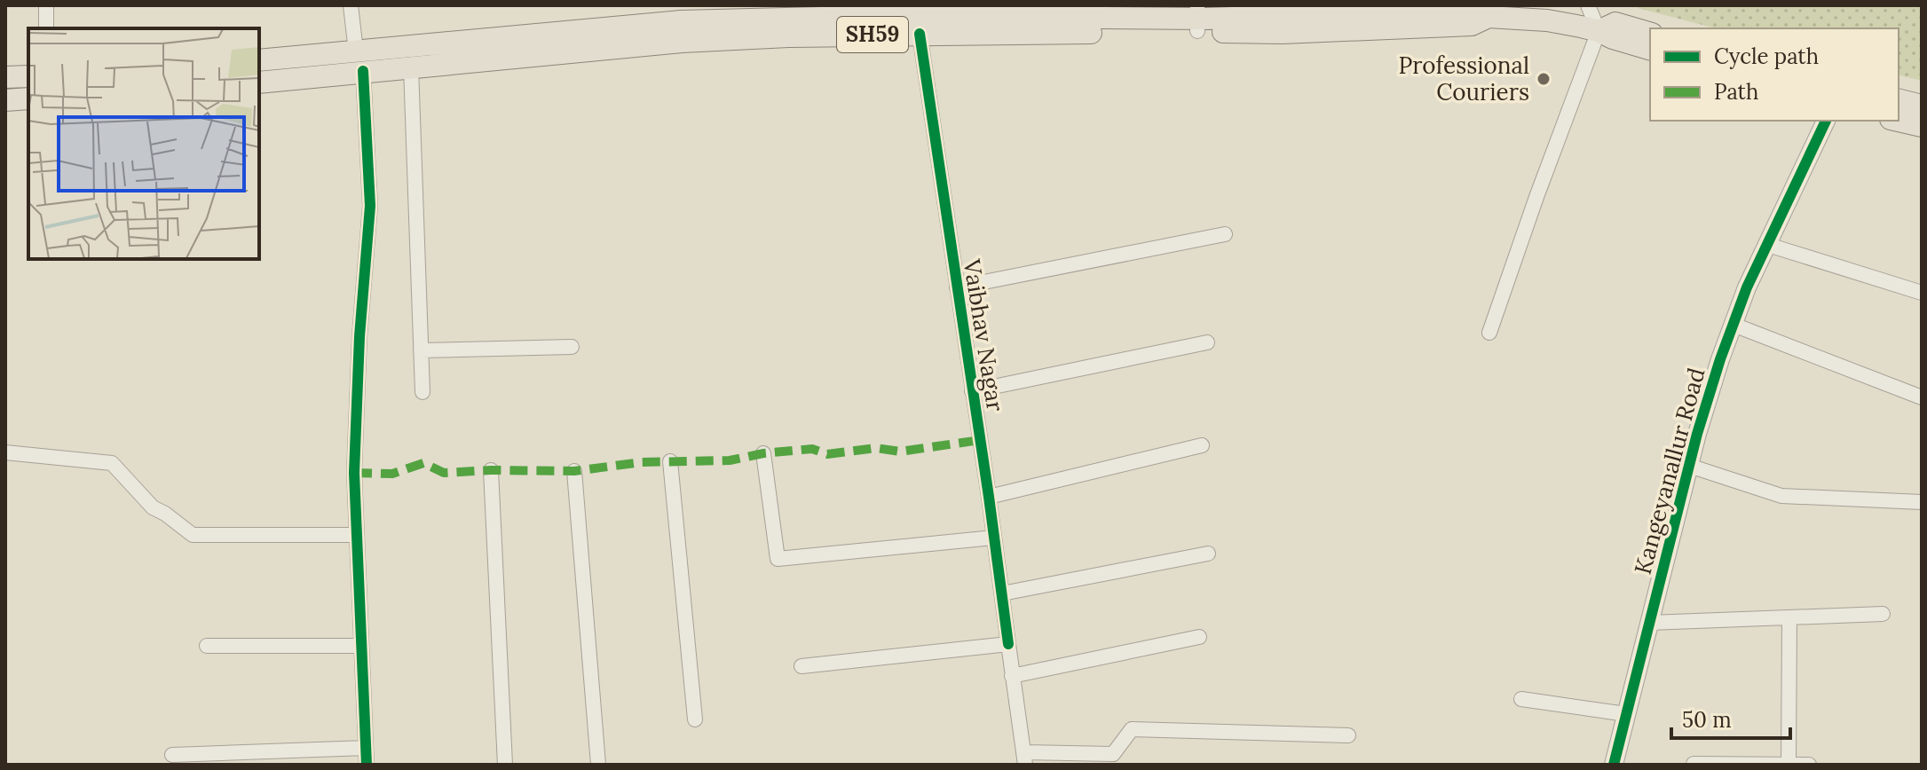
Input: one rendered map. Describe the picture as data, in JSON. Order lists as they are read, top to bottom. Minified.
{"streets":{"main road":["SH59"],"street":["Vaibhav Nagar","Kangeyanallur Road"]},"crossings":[["SH59","Vaibhav Nagar"]],"places":["Professional Couriers"],"legend":["Cycle path","Path"],"scale_bar":"50 m"}
